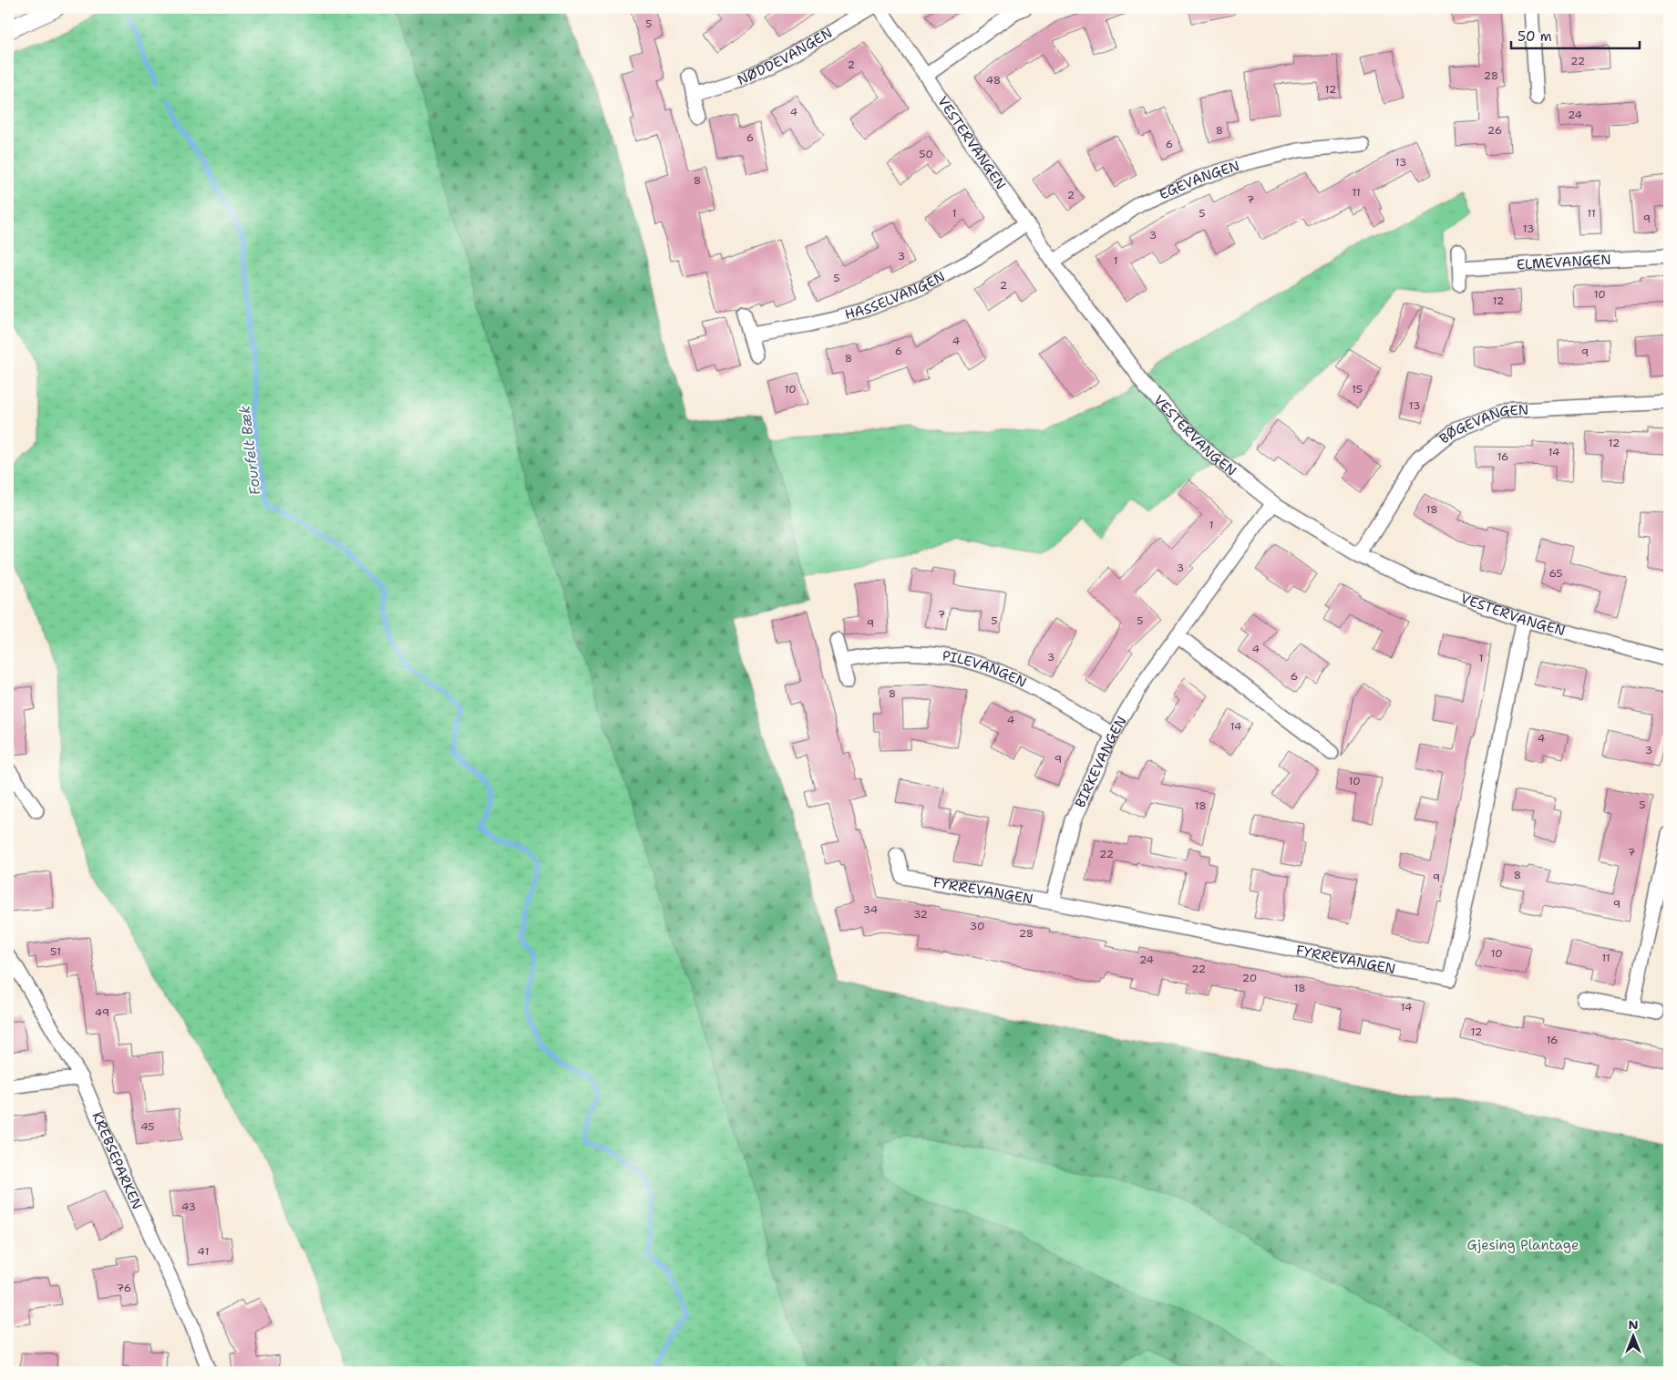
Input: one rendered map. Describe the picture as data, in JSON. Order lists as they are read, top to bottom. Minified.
{"streets":{"street":["NØDDEVANGEN","VESTERVANGEN","EGEVANGEN","ELMEVANGEN","HASSELVANGEN","BØGEVANGEN","PILEVANGEN","BIRKEVANGEN","FYRREVANGEN","KREBSEPARKEN"]},"crossings":[["VESTERVANGEN","EGEVANGEN"],["VESTERVANGEN","HASSELVANGEN"],["VESTERVANGEN","BØGEVANGEN"],["VESTERVANGEN","BIRKEVANGEN"],["VESTERVANGEN","FYRREVANGEN"],["PILEVANGEN","BIRKEVANGEN"],["BIRKEVANGEN","FYRREVANGEN"]],"water":["Fourfelt Bæk"],"parks":["Gjesing Plantage"],"house_numbers":["5","22","2","28","48","12","4","24","8","26","6","6","50","13","8","11","2","7","1","5","11","9","13","3","3","1","5","2","10","12","4","6","9","8","10","15","13","12","14","16","18","1","3","65","7","5","5","9","4","3","1","6","8","4","14","4","3","9","10","5","18","7","22","8","9","9","34","32","30","28","51","10","11","24","22","20","18","14","49","12","16","45","43","41","76"],"scale_bar":"50 m","north":"top"}
